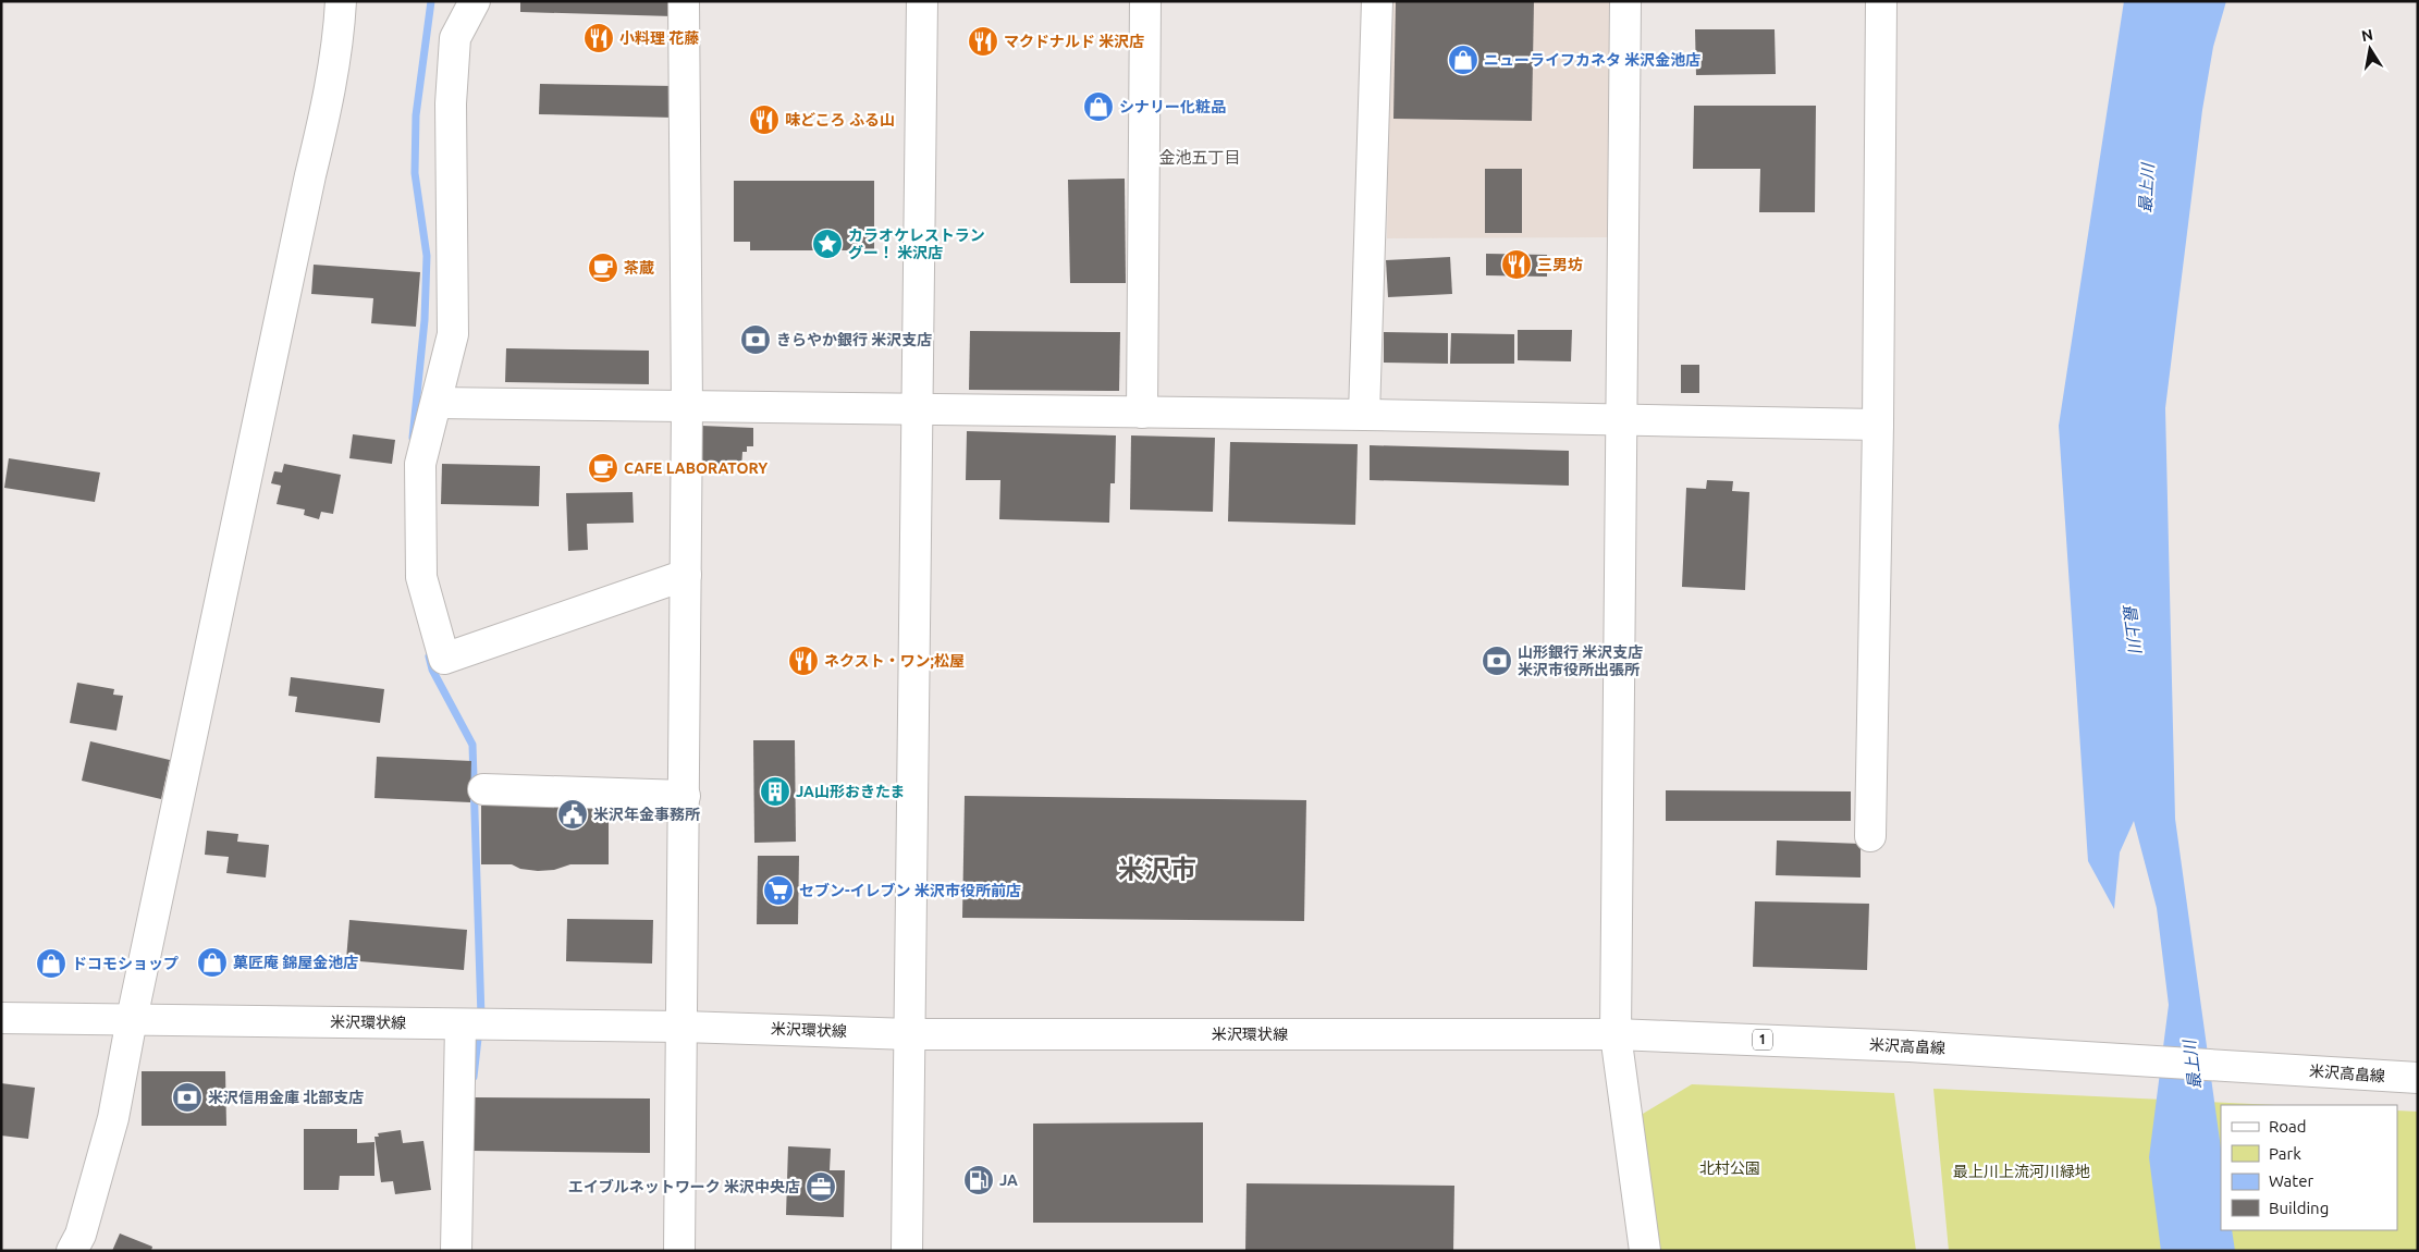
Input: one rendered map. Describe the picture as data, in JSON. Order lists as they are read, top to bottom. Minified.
{"streets":{"street":["米沢環状線","1","米沢高畠線"]},"crossings":[["米沢環状線","米沢高畠線"]],"districts":["金池五丁目","米沢市"],"water":["最上川"],"parks":["北村公園","最上川上流河川緑地"],"places":{"restaurant":["小料理 花藤","マクドナルド 米沢店","味どころ ふる山","三男坊","ネクスト・ワン;松屋"],"shop":["ニューライフカネタ 米沢金池店","シナリー化粧品","菓匠庵 錦屋金池店","ドコモショップ"],"place":["カラオケレストラン グー！ 米沢店"],"cafe":["茶蔵","CAFE LABORATORY"],"bank":["きらやか銀行 米沢支店","山形銀行 米沢支店 米沢市役所出張所","米沢信用金庫 北部支店"],"building":["JA山形おきたま"],"public building":["米沢年金事務所"],"supermarket":["セブン-イレブン 米沢市役所前店"],"fuel station":["JA"],"office":["エイブルネットワーク 米沢中央店"]},"legend":["Road","Park","Water","Building"],"north":"top"}
